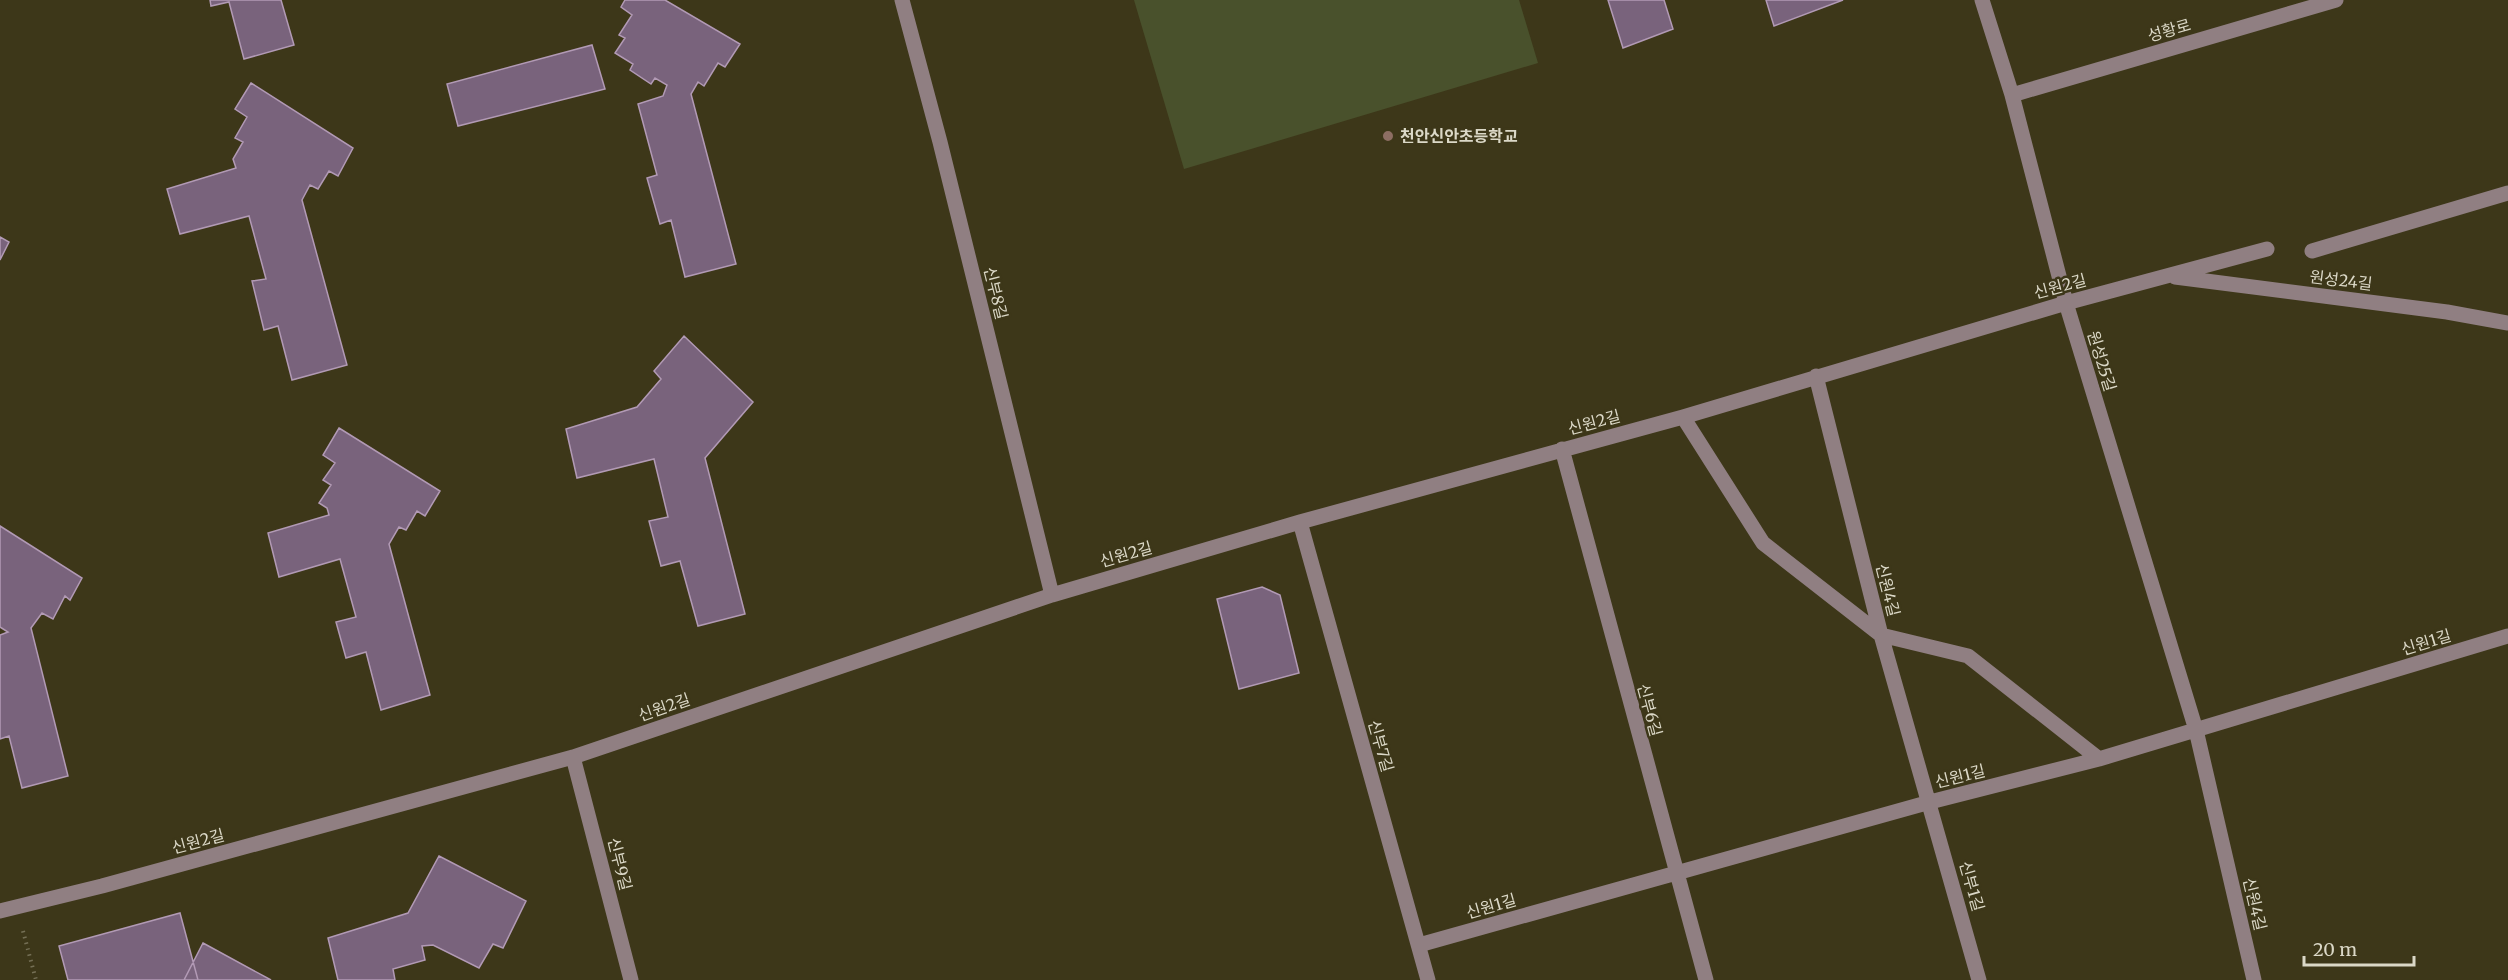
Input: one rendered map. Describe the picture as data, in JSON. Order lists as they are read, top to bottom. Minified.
{"streets":{"street":["성황로","원성24길","신원2길","신부8길","원성25길","신원4길","신원1길","신부6길","신부7길","신부9길","신부1길"]},"crossings":[["성황로","원성25길"],["원성24길","신원2길"],["신원2길","신부8길"],["신원2길","원성25길"],["신원2길","신원4길"],["신원2길","신부6길"],["신원2길","신부7길"],["신원2길","신부9길"],["원성25길","신원4길"],["원성25길","신원1길"],["신원4길","신원1길"],["신원4길","신부1길"],["신원1길","신부6길"],["신원1길","신부7길"],["신원1길","신부1길"]],"places":["천안신안초등학교"],"scale_bar":"20 m"}
